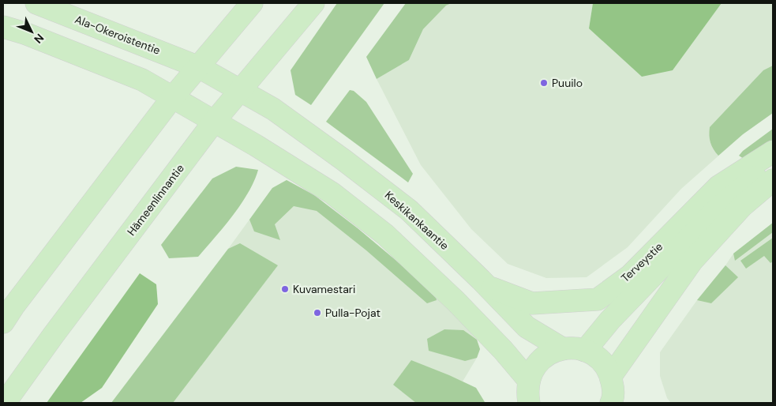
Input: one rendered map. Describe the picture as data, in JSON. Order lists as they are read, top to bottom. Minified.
{"streets":{"main road":["Ala-Okeroistentie","Hämeenlinnantie","Keskikankaantie","Terveystie"]},"crossings":[["Ala-Okeroistentie","Hämeenlinnantie"],["Ala-Okeroistentie","Keskikankaantie"],["Hämeenlinnantie","Keskikankaantie"],["Keskikankaantie","Terveystie"]],"places":["Puuilo","Kuvamestari","Pulla-Pojat"],"north":"bottom right"}
